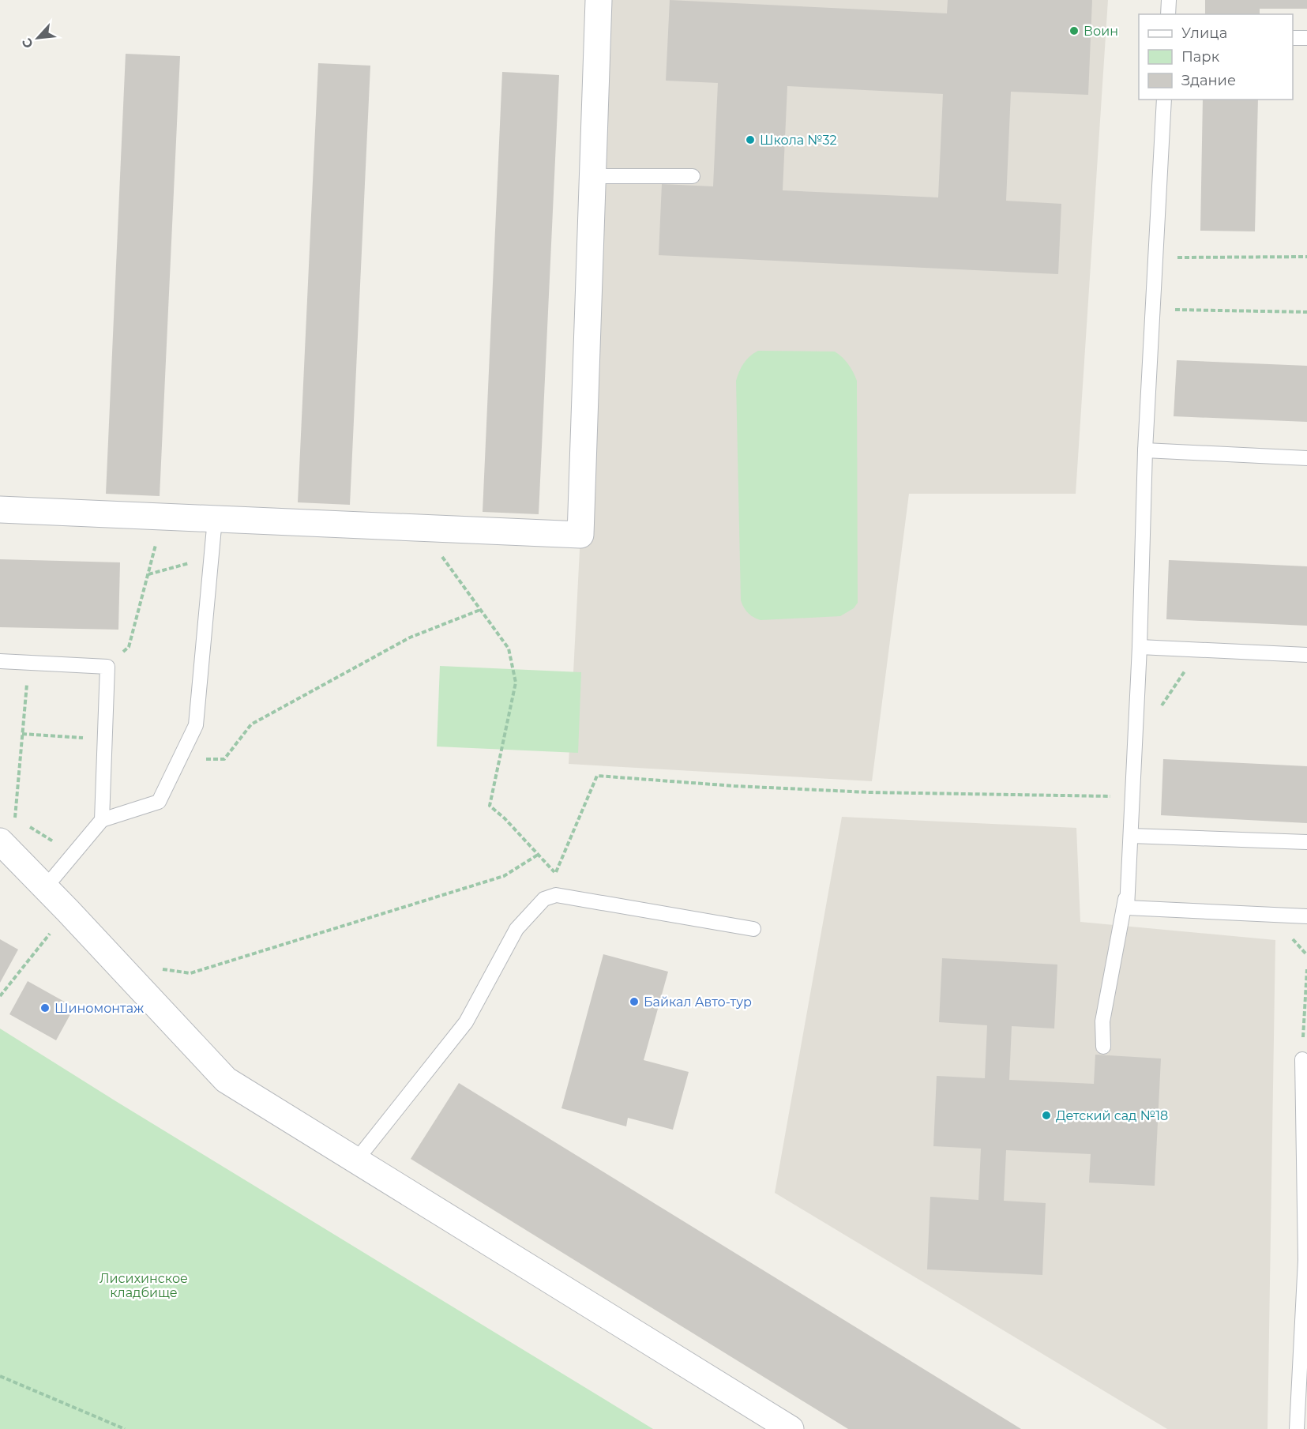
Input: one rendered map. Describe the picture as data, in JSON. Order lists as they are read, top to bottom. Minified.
{"parks":["Лисихинское кладбище"],"places":["Воин","Школа №32","Байкал Авто-тур","Шиномонтаж","Детский сад №18"],"legend":["Улица","Парк","Здание"],"north":"bottom left"}
